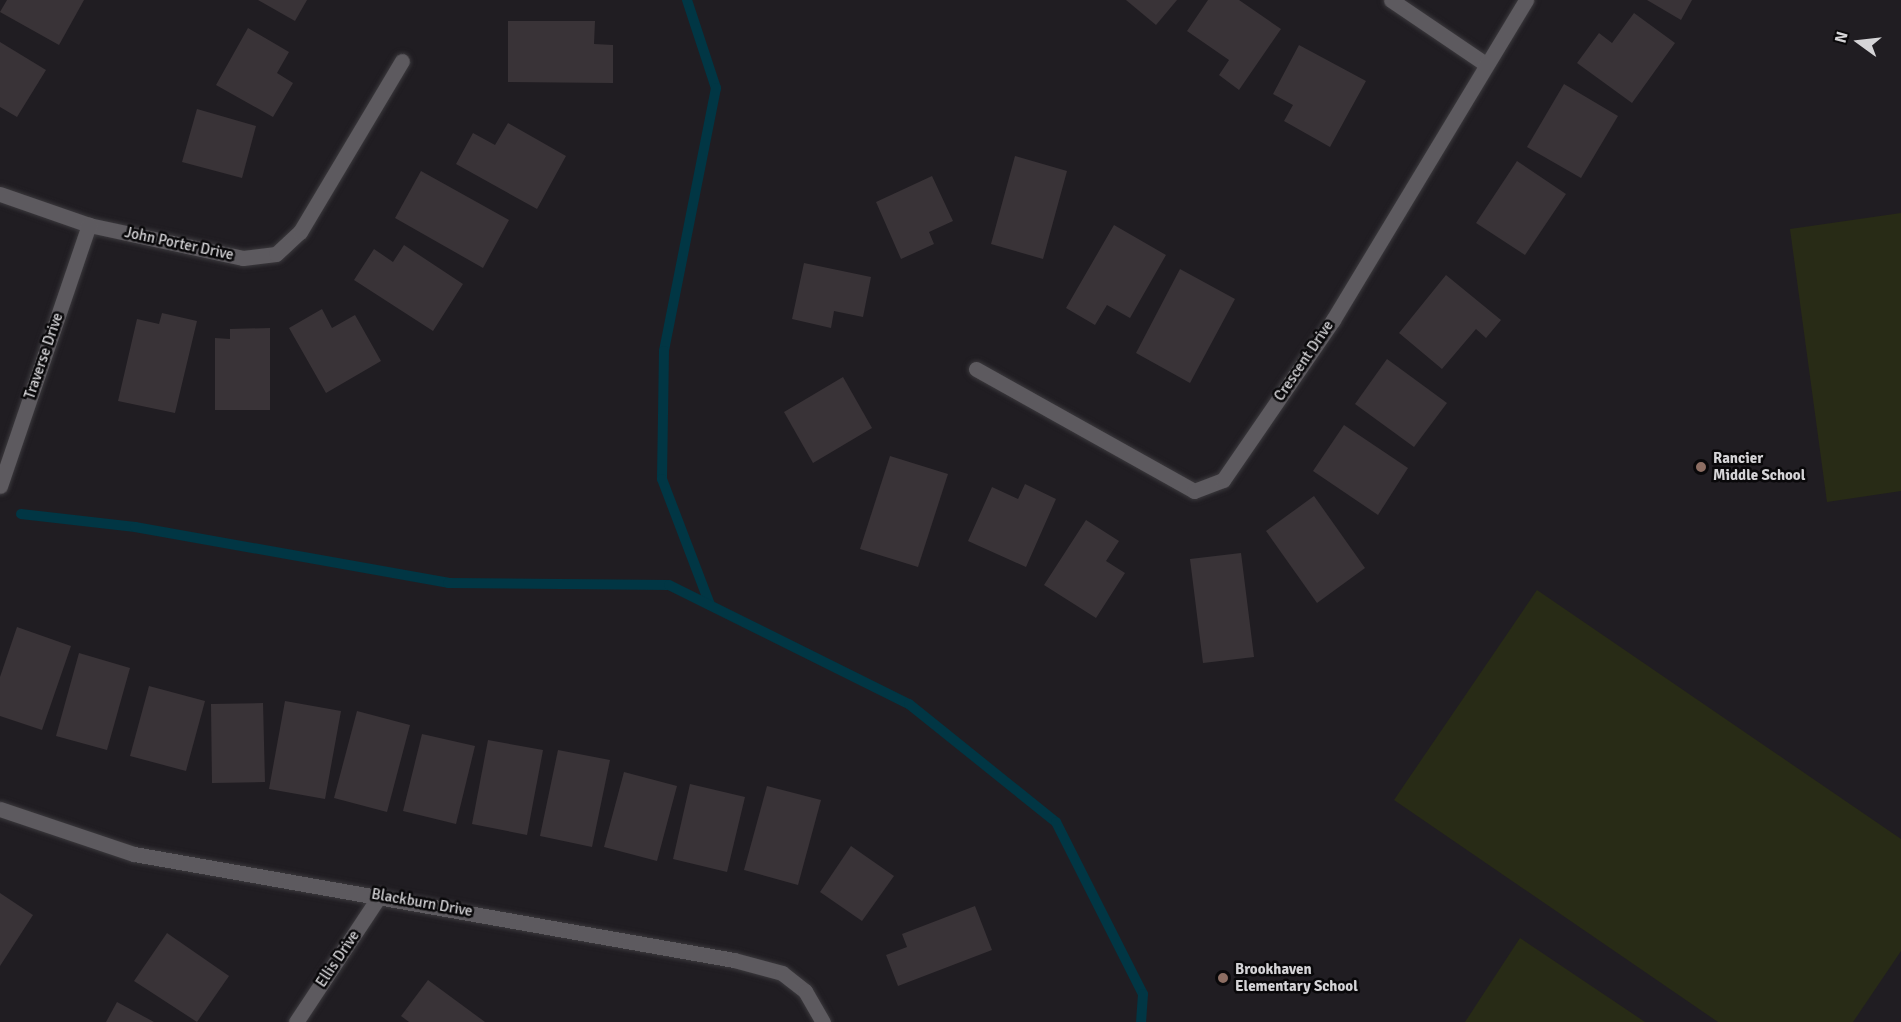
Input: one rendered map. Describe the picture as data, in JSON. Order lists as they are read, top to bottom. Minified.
{"streets":{"street":["John Porter Drive","Traverse Drive","Crescent Drive","Blackburn Drive","Ellis Drive"]},"crossings":[["John Porter Drive","Traverse Drive"],["Blackburn Drive","Ellis Drive"]],"places":["Rancier Middle School","Brookhaven Elementary School"],"north":"left"}
